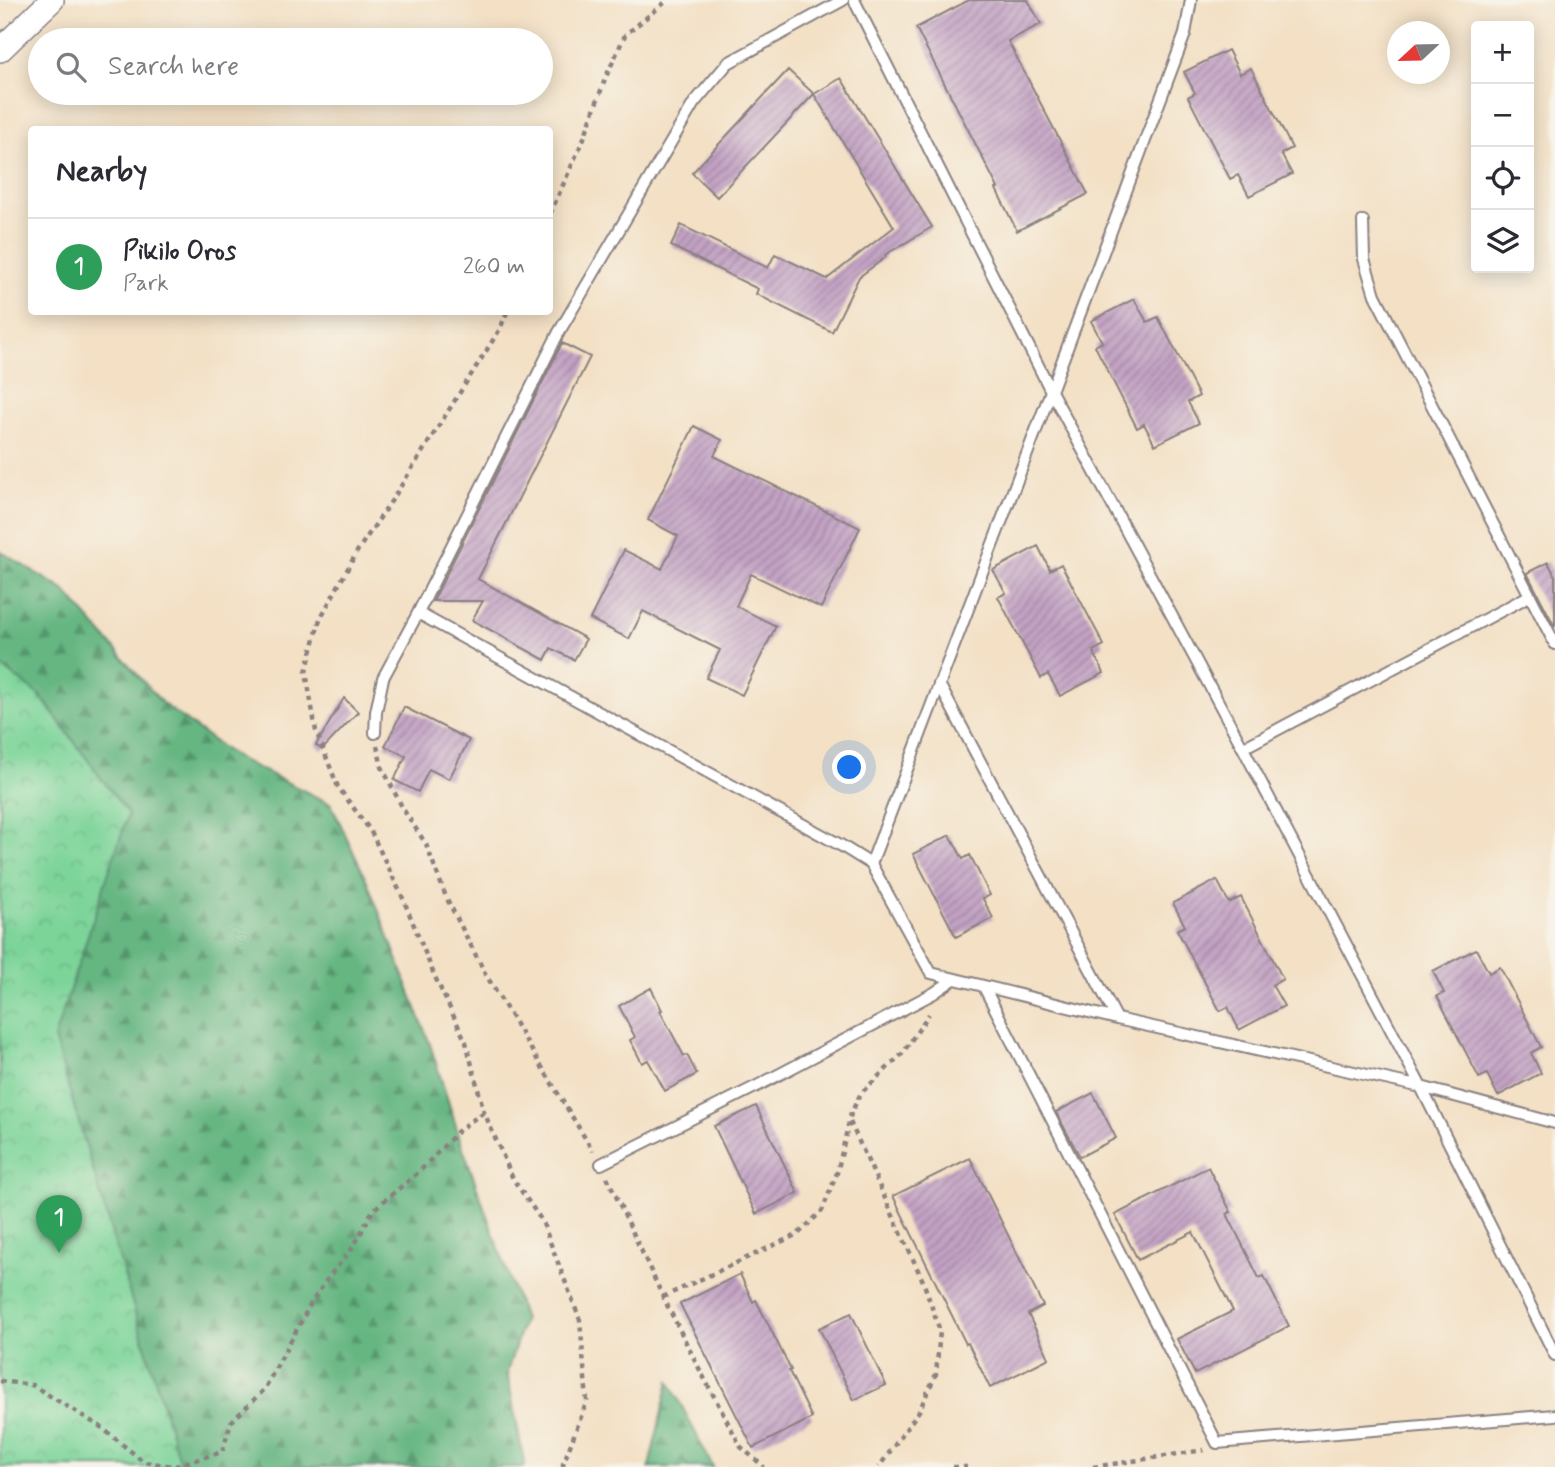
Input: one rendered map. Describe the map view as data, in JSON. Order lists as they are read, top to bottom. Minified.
{"north":"left","page":{"map_buttons":["+","−"],"search":"Search here","heading":"Nearby","list":[{"mark":"1","name":"Pikilo Oros","note":"Park","value":"260 m"}],"pins":"1"}}
